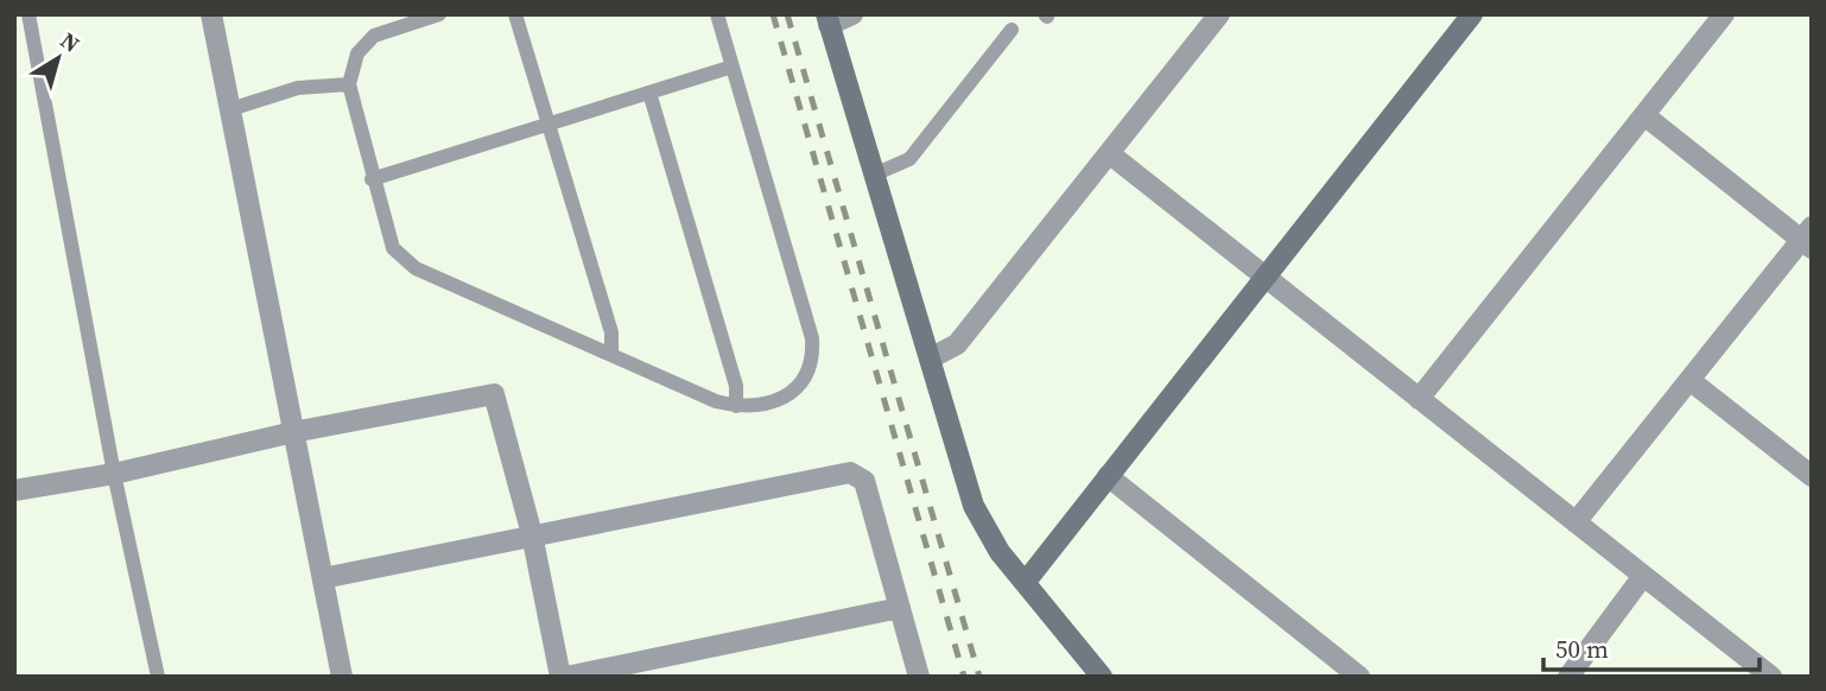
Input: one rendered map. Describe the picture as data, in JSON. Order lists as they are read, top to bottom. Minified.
{"scale_bar":"50 m","north":"top right"}
